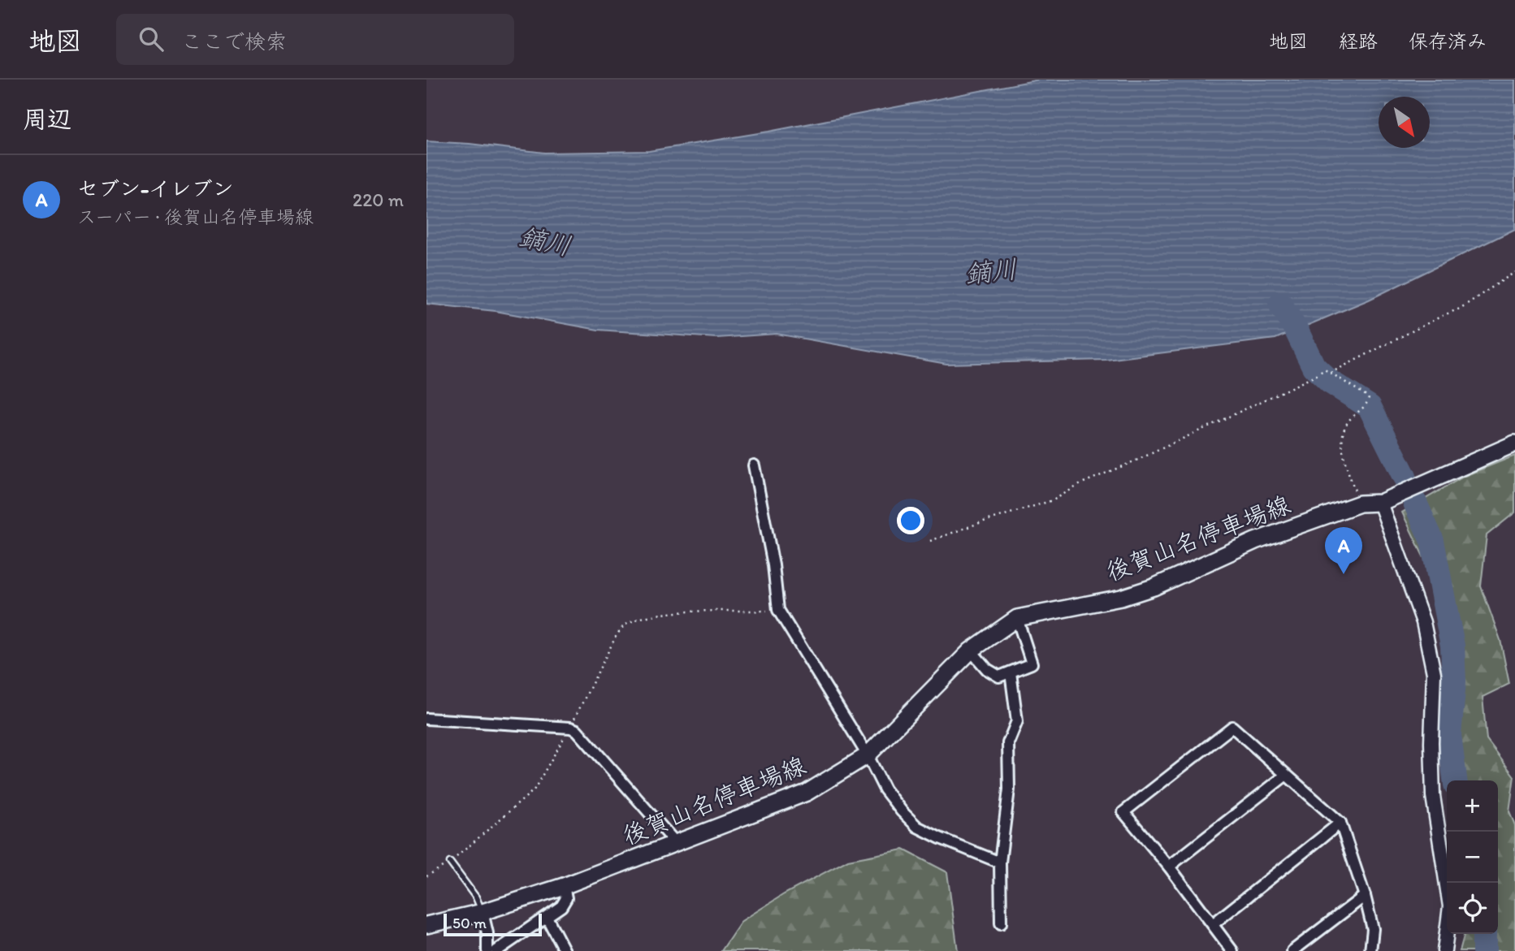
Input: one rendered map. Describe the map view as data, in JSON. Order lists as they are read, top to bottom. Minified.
{"streets":{"main road":["後賀山名停車場線"]},"water":["鏑川"],"scale_bar":"50 m","north":"bottom right","page":{"header":"地図","search":"ここで検索","nav":["地図","経路","保存済み"],"heading":"周辺","list":[{"mark":"A","name":"セブン-イレブン","note":"スーパー · 後賀山名停車場線","value":"220 m"}],"pins":"A","map_buttons":["+","−"],"scale":"50 m"}}
